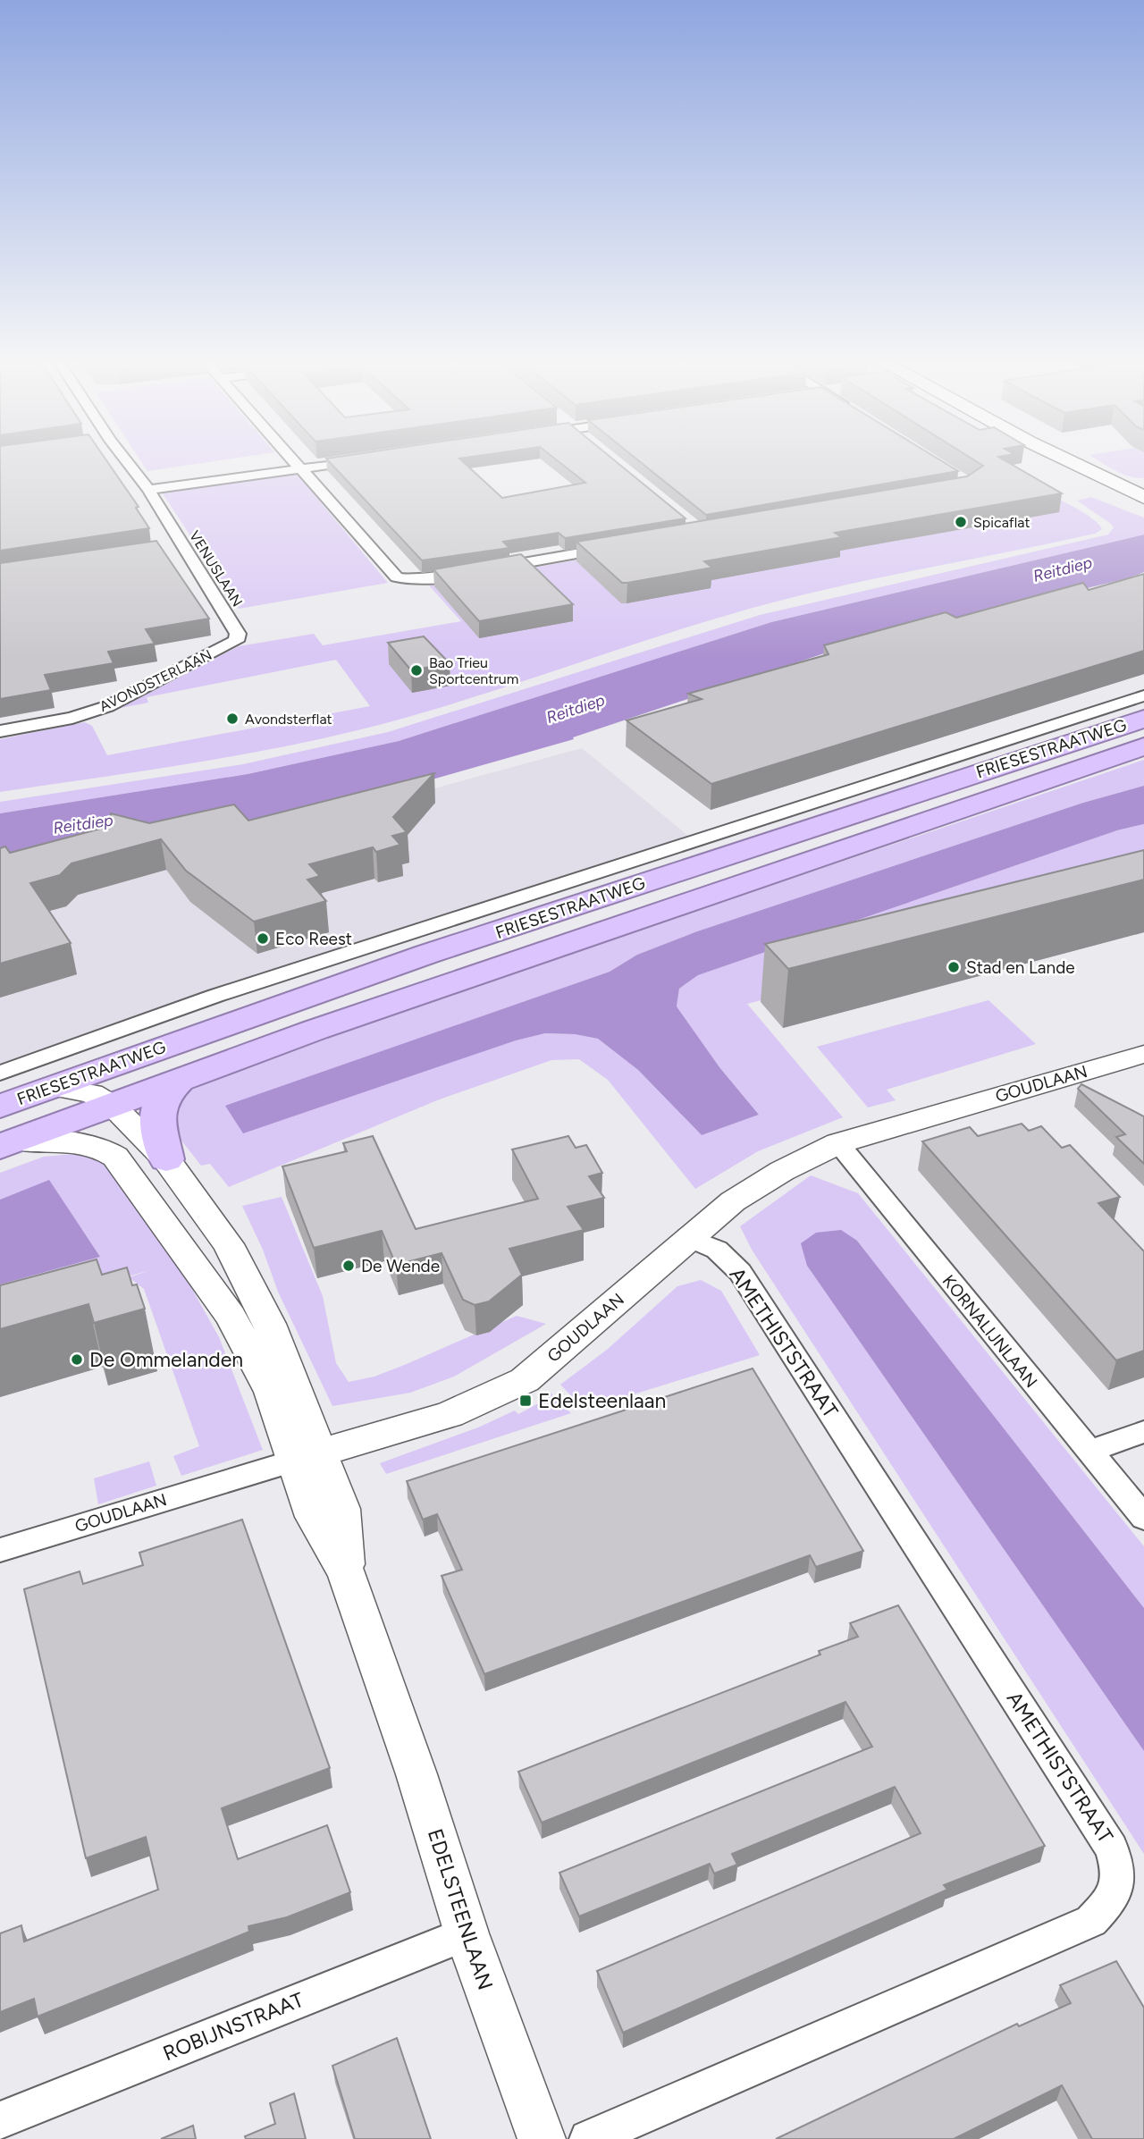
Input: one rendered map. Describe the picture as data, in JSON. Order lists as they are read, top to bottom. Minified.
{"streets":{"highway":["FRIESESTRAATWEG"],"street":["VENUSLAAN","AVONDSTERLAAN","GOUDLAAN","KORNALIJNLAAN","AMETHISTSTRAAT","EDELSTEENLAAN","ROBIJNSTRAAT"]},"crossings":[["VENUSLAAN","AVONDSTERLAAN"],["FRIESESTRAATWEG","EDELSTEENLAAN"],["GOUDLAAN","KORNALIJNLAAN"],["GOUDLAAN","AMETHISTSTRAAT"],["GOUDLAAN","EDELSTEENLAAN"],["EDELSTEENLAAN","ROBIJNSTRAAT"]],"water":["Reitdiep"],"places":{"other":["Spicaflat","Bao Trieu Sportcentrum","Avondsterflat","Eco Reest","Stad en Lande","De Wende","De Ommelanden"],"transit":["Edelsteenlaan"]}}
